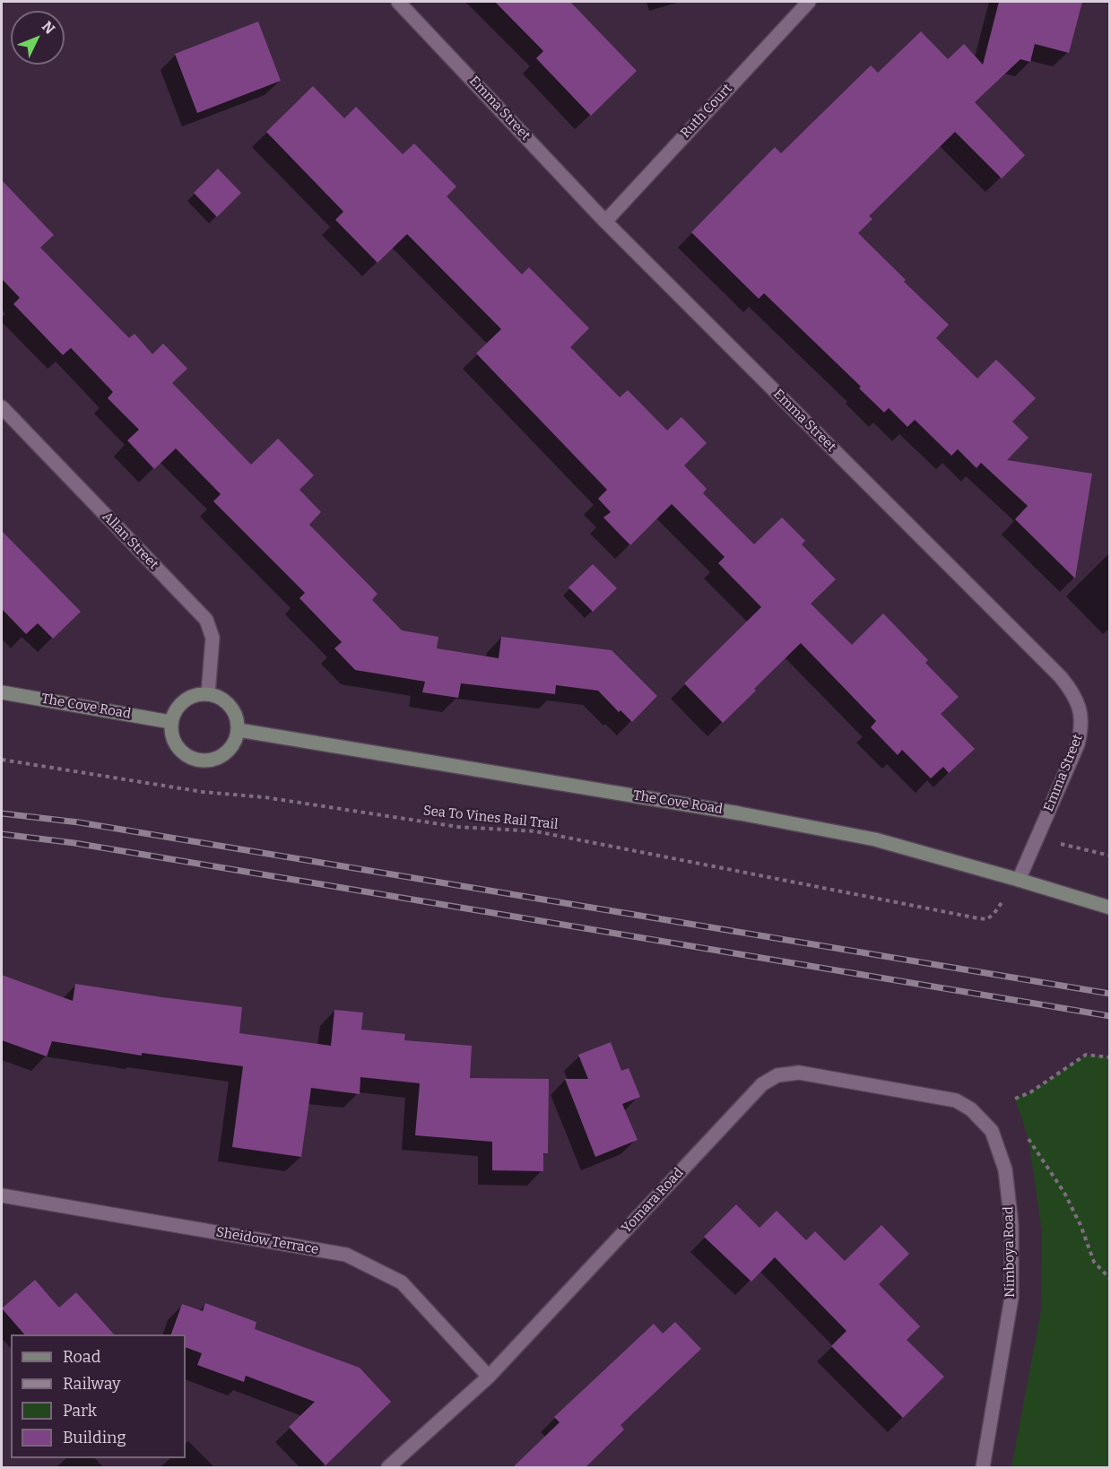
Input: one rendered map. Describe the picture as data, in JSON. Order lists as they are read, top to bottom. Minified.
{"streets":{"street":["Emma Street","Ruth Court","Allan Street","The Cove Road","Yomara Road","Sheidow Terrace","Nimboya Road"],"path":["Sea To Vines Rail Trail"]},"crossings":[["Emma Street","Ruth Court"],["Emma Street","The Cove Road"],["Emma Street","Sea To Vines Rail Trail"],["Allan Street","The Cove Road"],["The Cove Road","Sea To Vines Rail Trail"],["Yomara Road","Sheidow Terrace"],["Yomara Road","Nimboya Road"]],"legend":["Road","Railway","Park","Building"],"north":"top right"}
